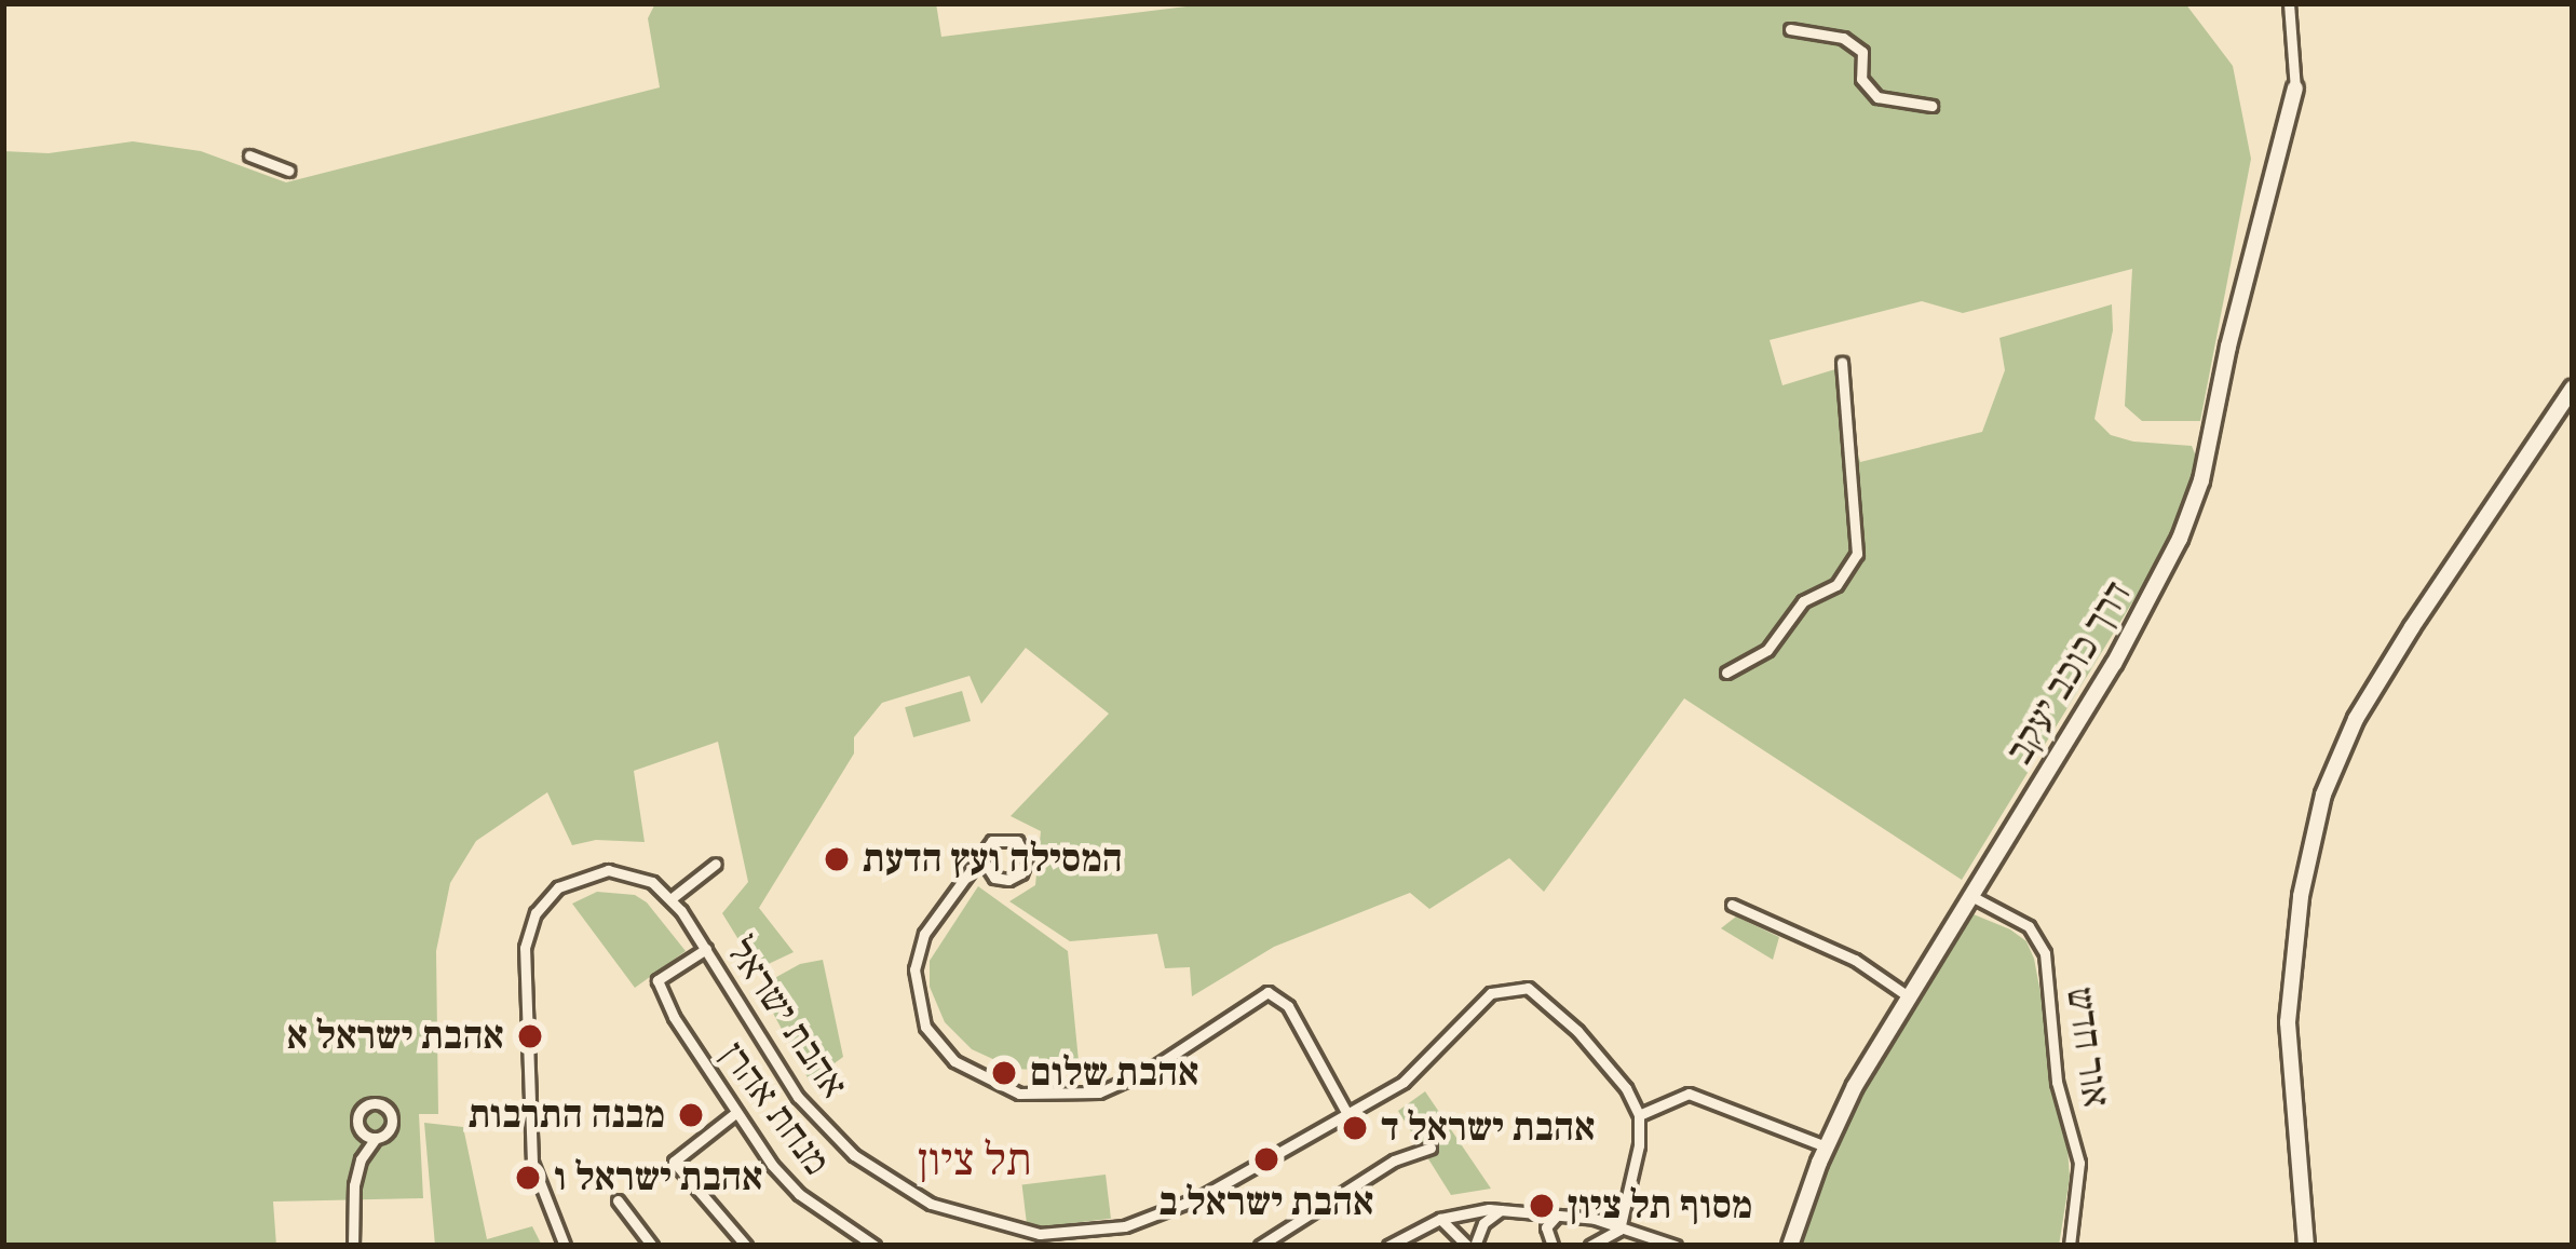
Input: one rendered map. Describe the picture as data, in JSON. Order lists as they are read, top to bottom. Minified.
{"streets":{"street":["דרך כוכב יעקב","אהבת ישראל","אור חדש","מנחת אהרן"]},"crossings":[["דרך כוכב יעקב","אור חדש"],["אהבת ישראל","מנחת אהרן"]],"districts":["תל ציון"],"places":["המסילה ועץ הדעת","אהבת ישראל א","אהבת שלום","מבנה התרבות","אהבת ישראל ד","אהבת ישראל ב","אהבת ישראל ו","מסוף תל ציון"]}
